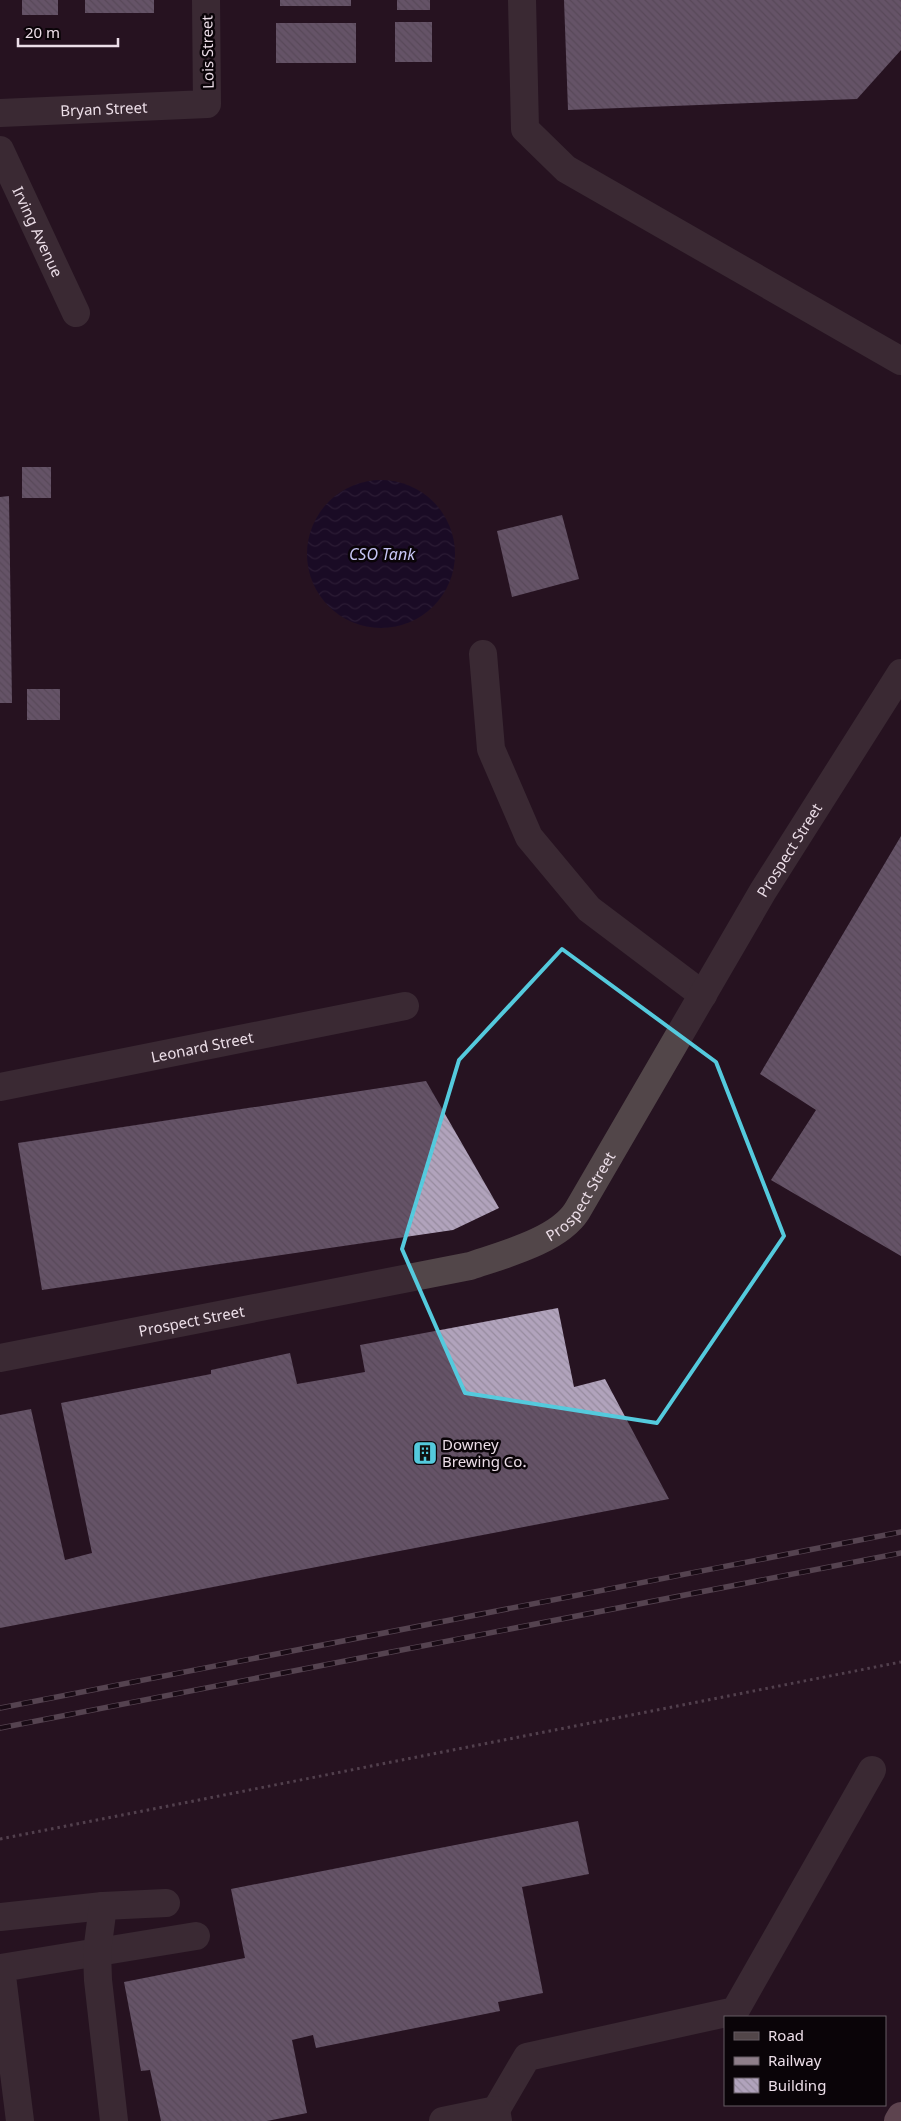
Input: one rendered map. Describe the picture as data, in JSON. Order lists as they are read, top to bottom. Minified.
{"streets":{"street":["Lois Street","Bryan Street","Irving Avenue","Prospect Street","Leonard Street"]},"crossings":[["Lois Street","Bryan Street"]],"water":["CSO Tank"],"places":{"building":["Downey Brewing Co."]},"legend":["Road","Railway","Building"],"scale_bar":"20 m"}
